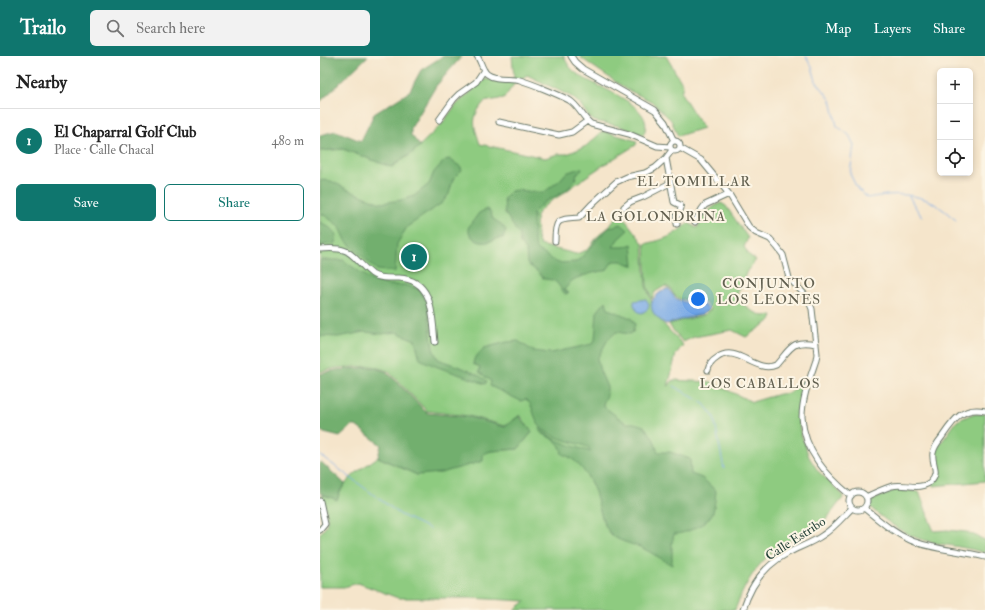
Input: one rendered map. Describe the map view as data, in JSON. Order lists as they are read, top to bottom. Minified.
{"streets":{"street":["Calle Estribo"]},"districts":["EL TOMILLAR","LA GOLONDRINA","CONJUNTO LOS LEONES","LOS CABALLOS"],"page":{"header":"Trailo","search":"Search here","nav":["Map","Layers","Share"],"heading":"Nearby","map_buttons":["+","−"],"list":[{"mark":"1","name":"El Chaparral Golf Club","note":"Place · Calle Chacal","value":"480 m"}],"buttons":["Save","Share"],"pins":"1"}}
